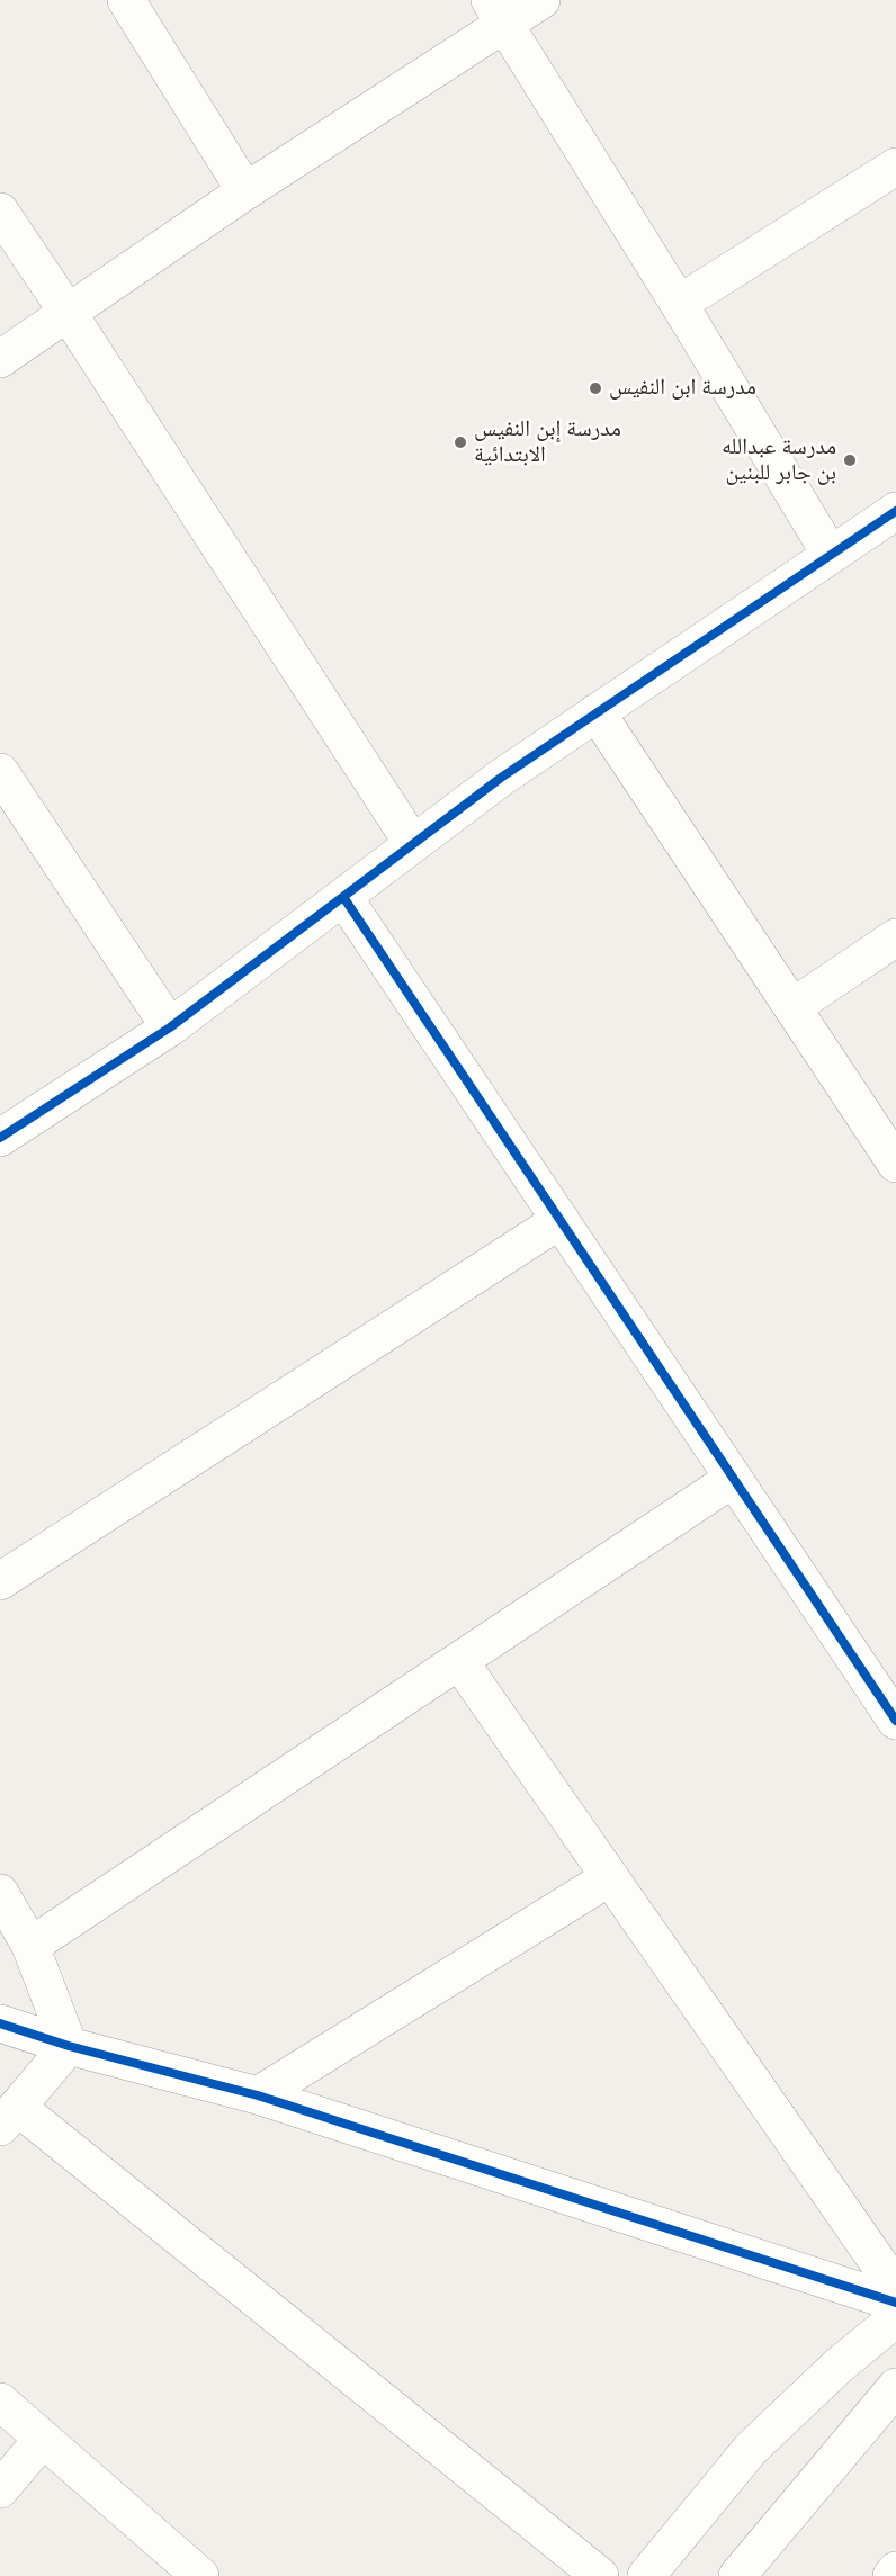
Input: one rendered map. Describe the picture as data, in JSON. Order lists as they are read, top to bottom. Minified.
{"places":["مدرسة ابن النفيس","مدرسة إبن النفيس الابتدائية","مدرسة عبدالله بن جابر للبنين"]}
